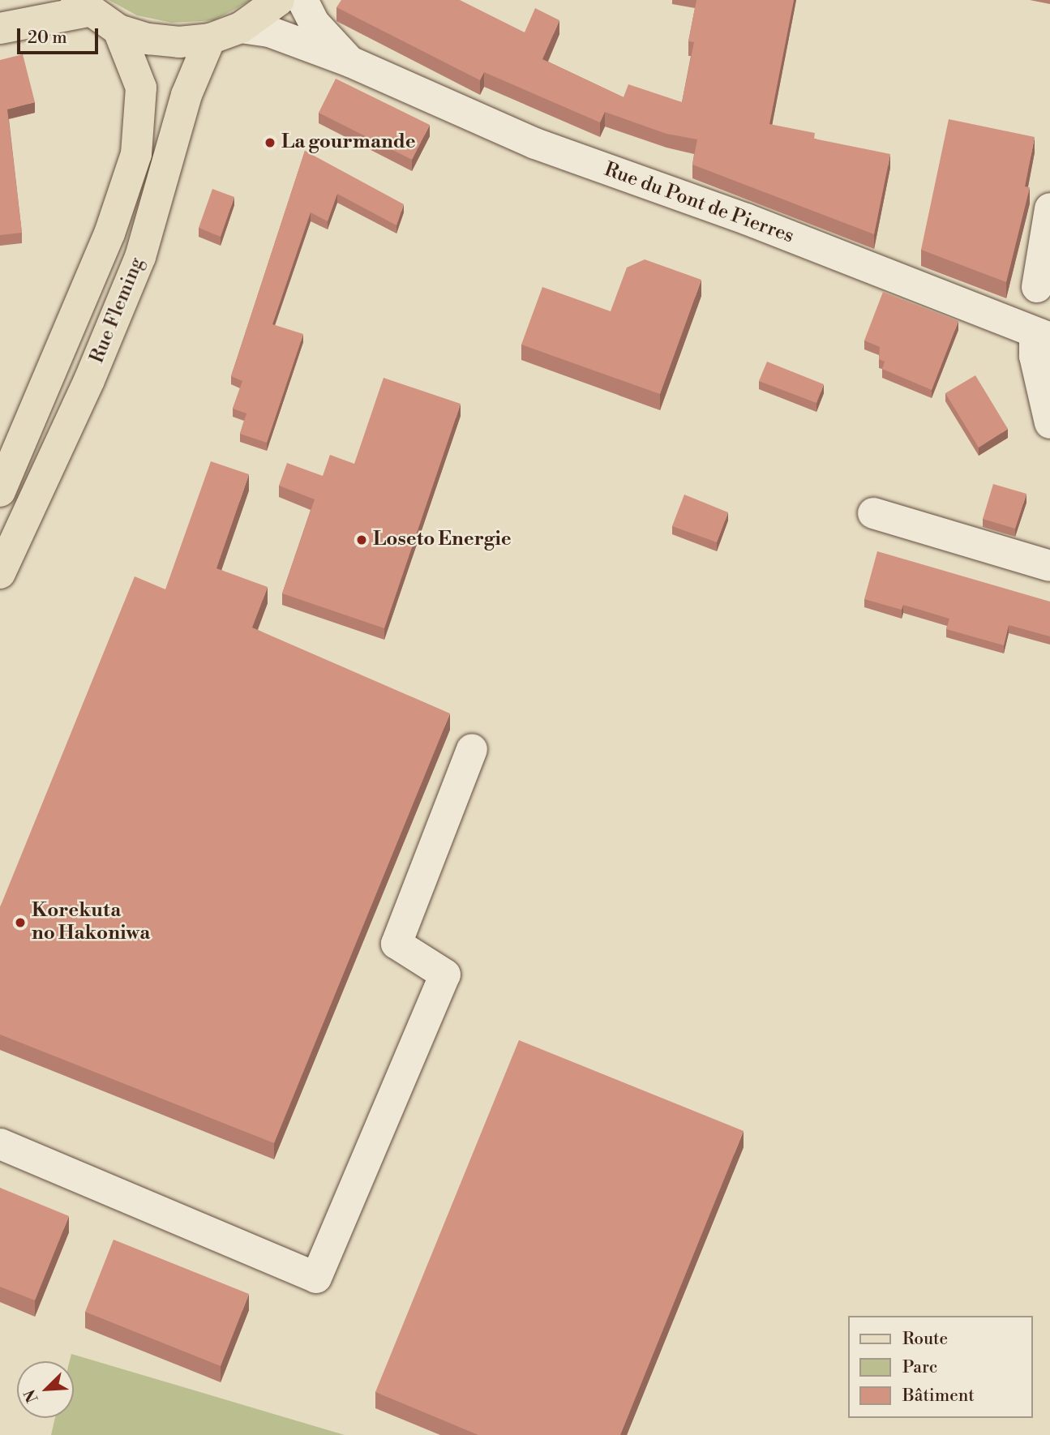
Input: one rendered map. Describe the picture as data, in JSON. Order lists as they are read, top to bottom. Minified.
{"streets":{"main road":["Rue Fleming"],"street":["Rue du Pont de Pierres"]},"places":["La gourmande","Loseto Energie","Korekuta no Hakoniwa"],"legend":["Route","Parc","Bâtiment"],"scale_bar":"20 m","north":"bottom left"}
